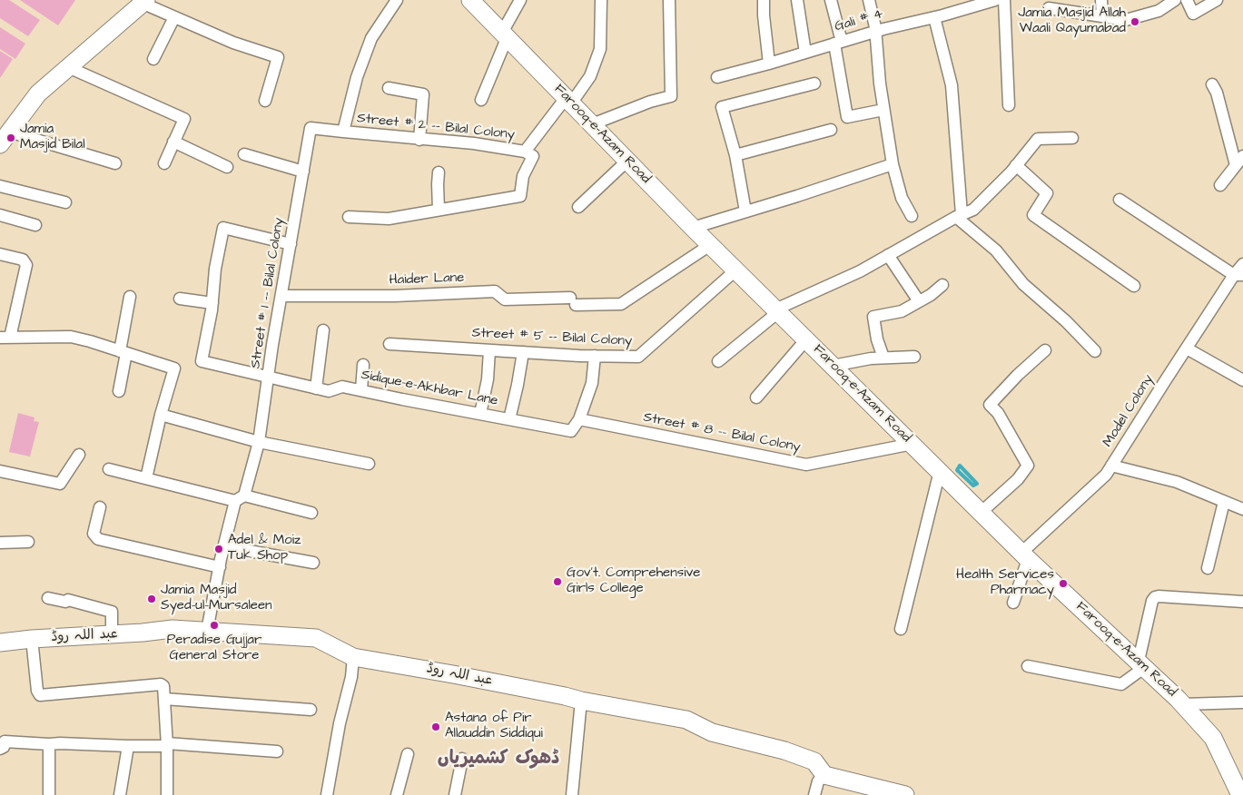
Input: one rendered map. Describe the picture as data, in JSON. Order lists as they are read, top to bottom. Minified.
{"streets":{"street":["Gali # 4","Street # 2 -- Bilal Colony","Farooq-e-Azam Road","Haider Lane","Street # 1 -- Bilal Colony","Street # 5 -- Bilal Colony","Sidique-e-Akhbar Lane","Model Colony","Street # 8 -- Bilal Colony","عبد اللہ روڈ"]},"crossings":[["Street # 2 -- Bilal Colony","Farooq-e-Azam Road"],["Street # 2 -- Bilal Colony","Street # 1 -- Bilal Colony"],["Farooq-e-Azam Road","Haider Lane"],["Farooq-e-Azam Road","Street # 5 -- Bilal Colony"],["Farooq-e-Azam Road","Model Colony"],["Farooq-e-Azam Road","Street # 8 -- Bilal Colony"],["Haider Lane","Street # 1 -- Bilal Colony"],["Street # 1 -- Bilal Colony","Sidique-e-Akhbar Lane"],["Street # 1 -- Bilal Colony","عبد اللہ روڈ"],["Sidique-e-Akhbar Lane","Street # 8 -- Bilal Colony"]],"districts":["ڈھوک کشمیریاں"],"places":["Jamia Masjid Allah Waali Qayumabad","Jamia Masjid Bilal","Adel & Moiz Tuk Shop","Gov't. Comprehensive Girls College","Health Services Pharmacy","Jamia Masjid Syed-ul-Mursaleen","Peradise Gujjar General Store","Astana of Pir Allauddin Siddiqui"]}
